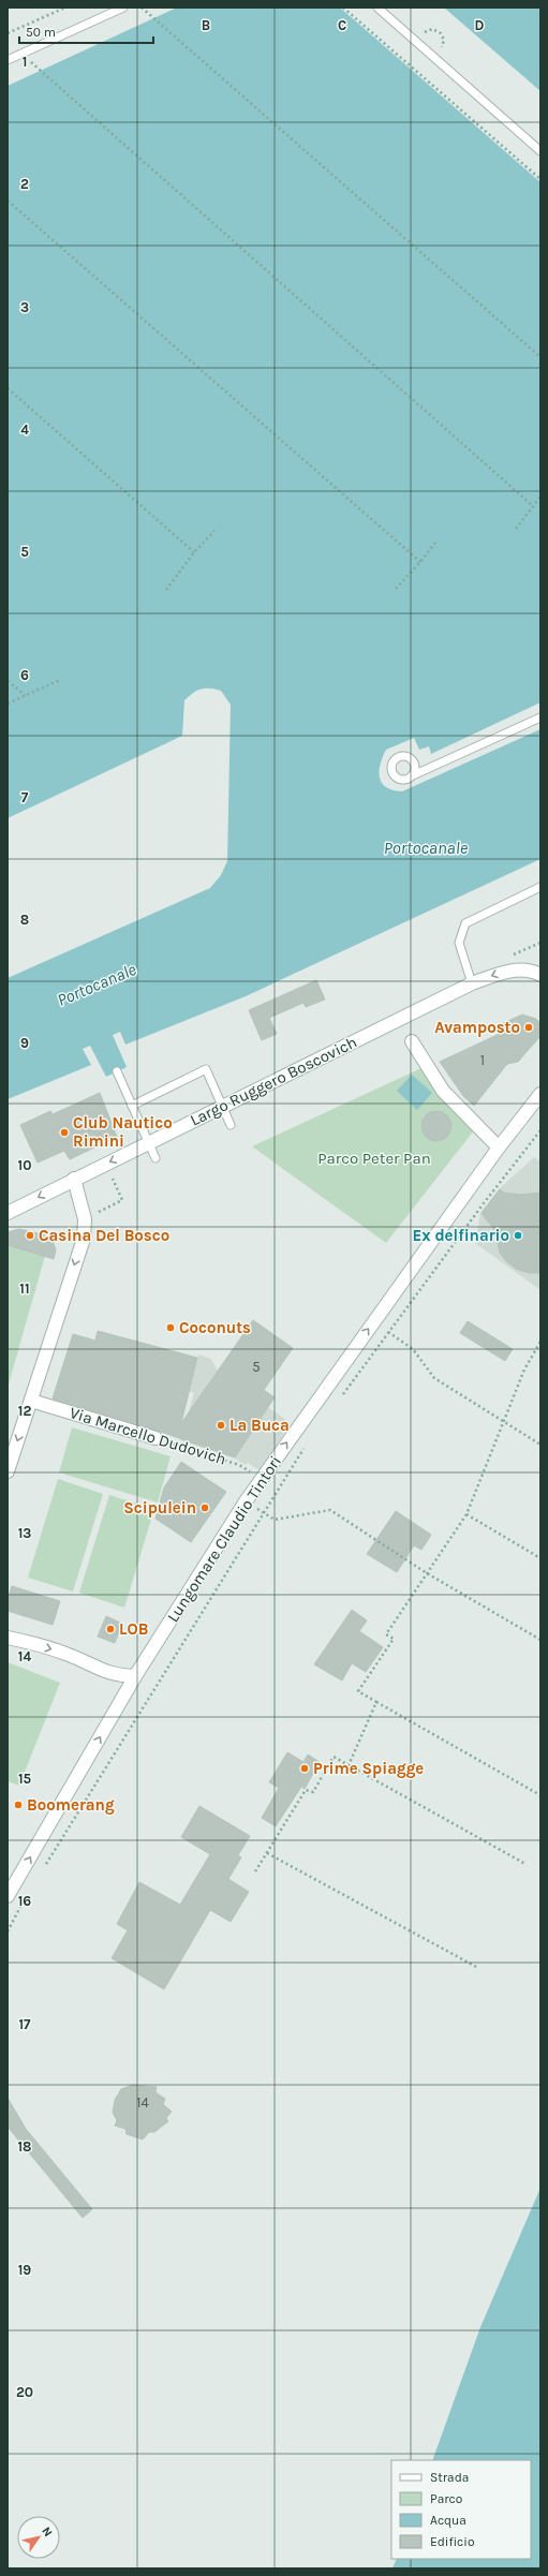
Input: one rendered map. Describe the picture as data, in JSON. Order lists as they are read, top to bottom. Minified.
{"streets":{"street":["Largo Ruggero Boscovich","Via Marcello Dudovich","Lungomare Claudio Tintori"]},"crossings":[["Via Marcello Dudovich","Lungomare Claudio Tintori"]],"one_way":["Largo Ruggero Boscovich"],"water":["Portocanale"],"parks":["Parco Peter Pan"],"places":["Avamposto","Club Nautico Rimini","Casina Del Bosco","Ex delfinario","Coconuts","La Buca","Scipulein","LOB","Prime Spiagge","Boomerang"],"house_numbers":["1","5","14"],"legend":["Strada","Parco","Acqua","Edificio"],"scale_bar":"50 m","north":"top right","grid":{"columns":["B","C","D"],"rows":["1","2","3","4","5","6","7","8","9","10","11","12","13","14","15","16","17","18","19","20"]}}
